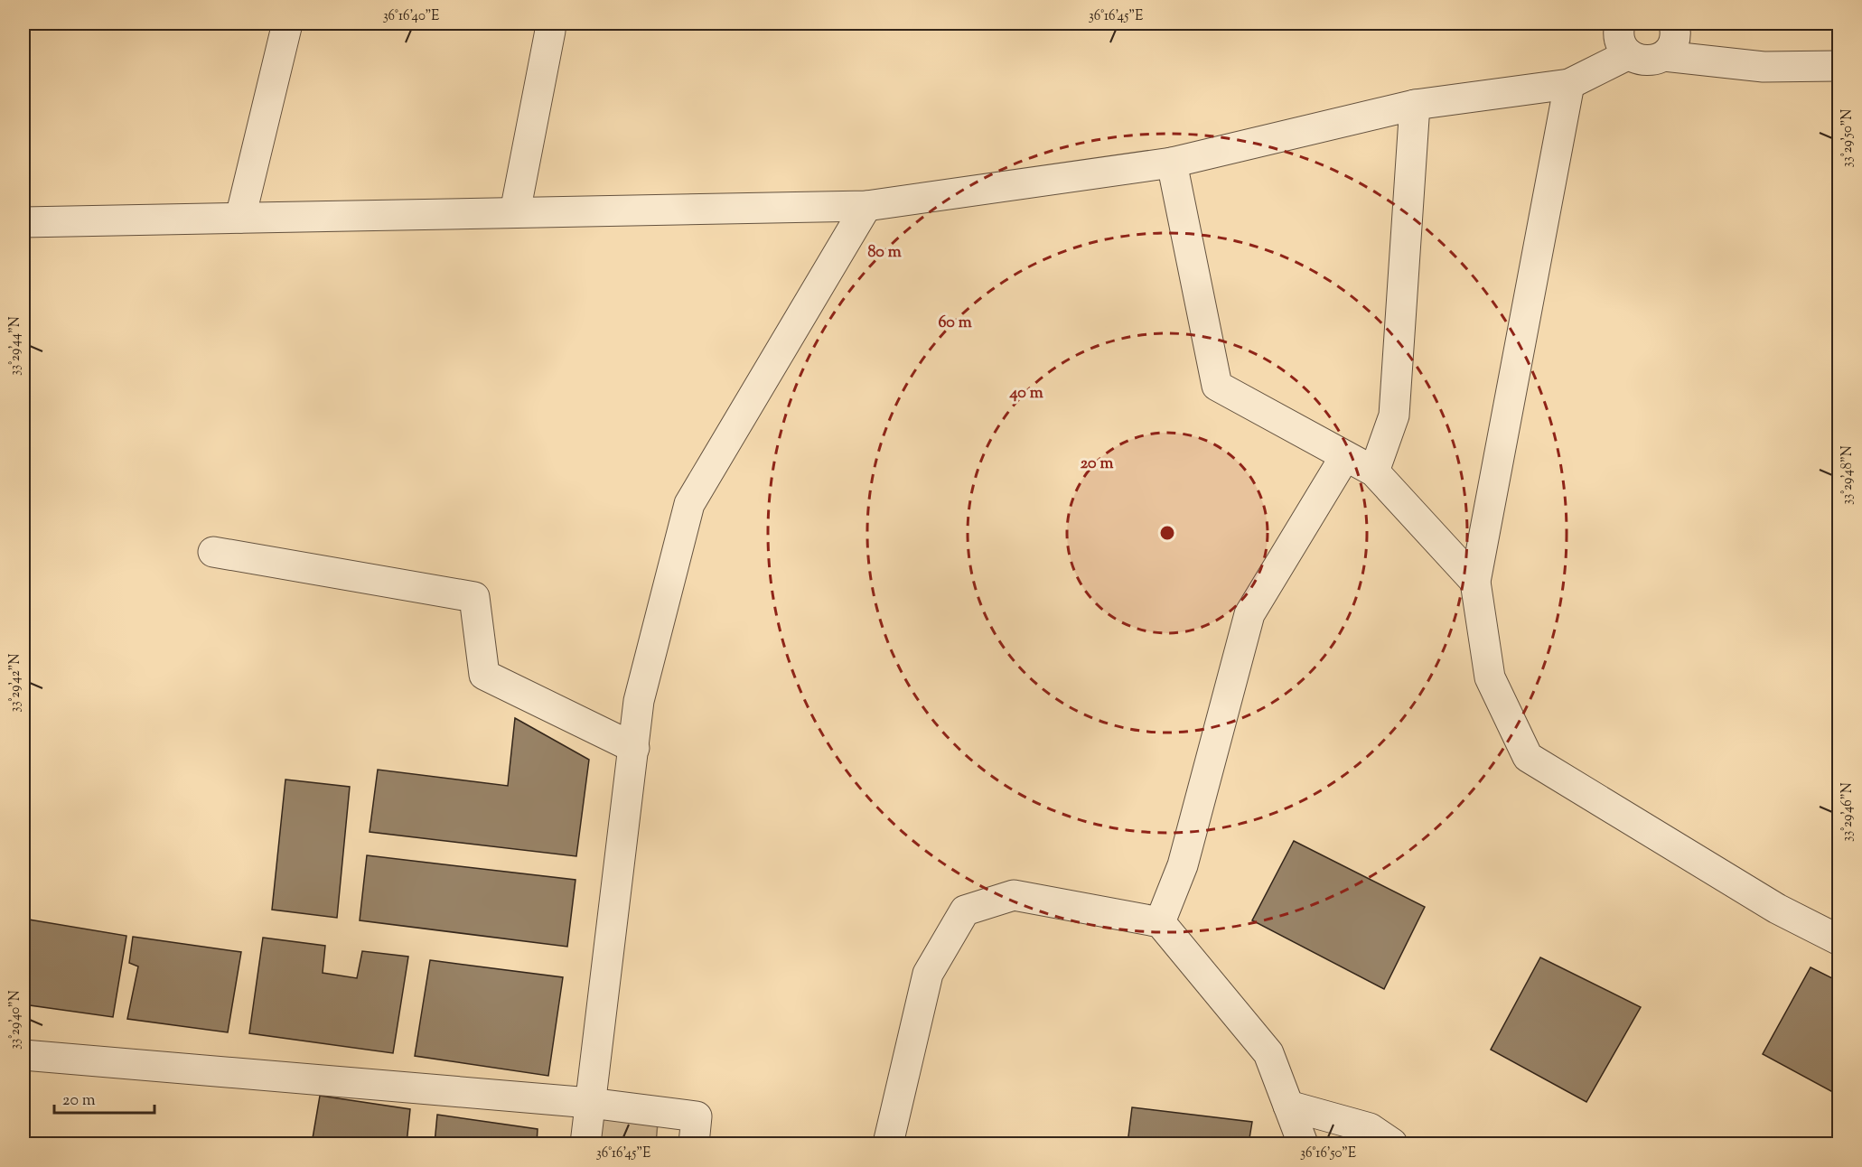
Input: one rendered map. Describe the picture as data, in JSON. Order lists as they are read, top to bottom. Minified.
{"scale_bar":"20 m","coordinates":["36°16'40\"E","36°16'45\"E","33°29'50\"N","33°29'44\"N","33°29'48\"N","33°29'42\"N","33°29'46\"N","33°29'40\"N","36°16'50\"E"],"rings":["80 m","60 m","40 m","20 m"]}
